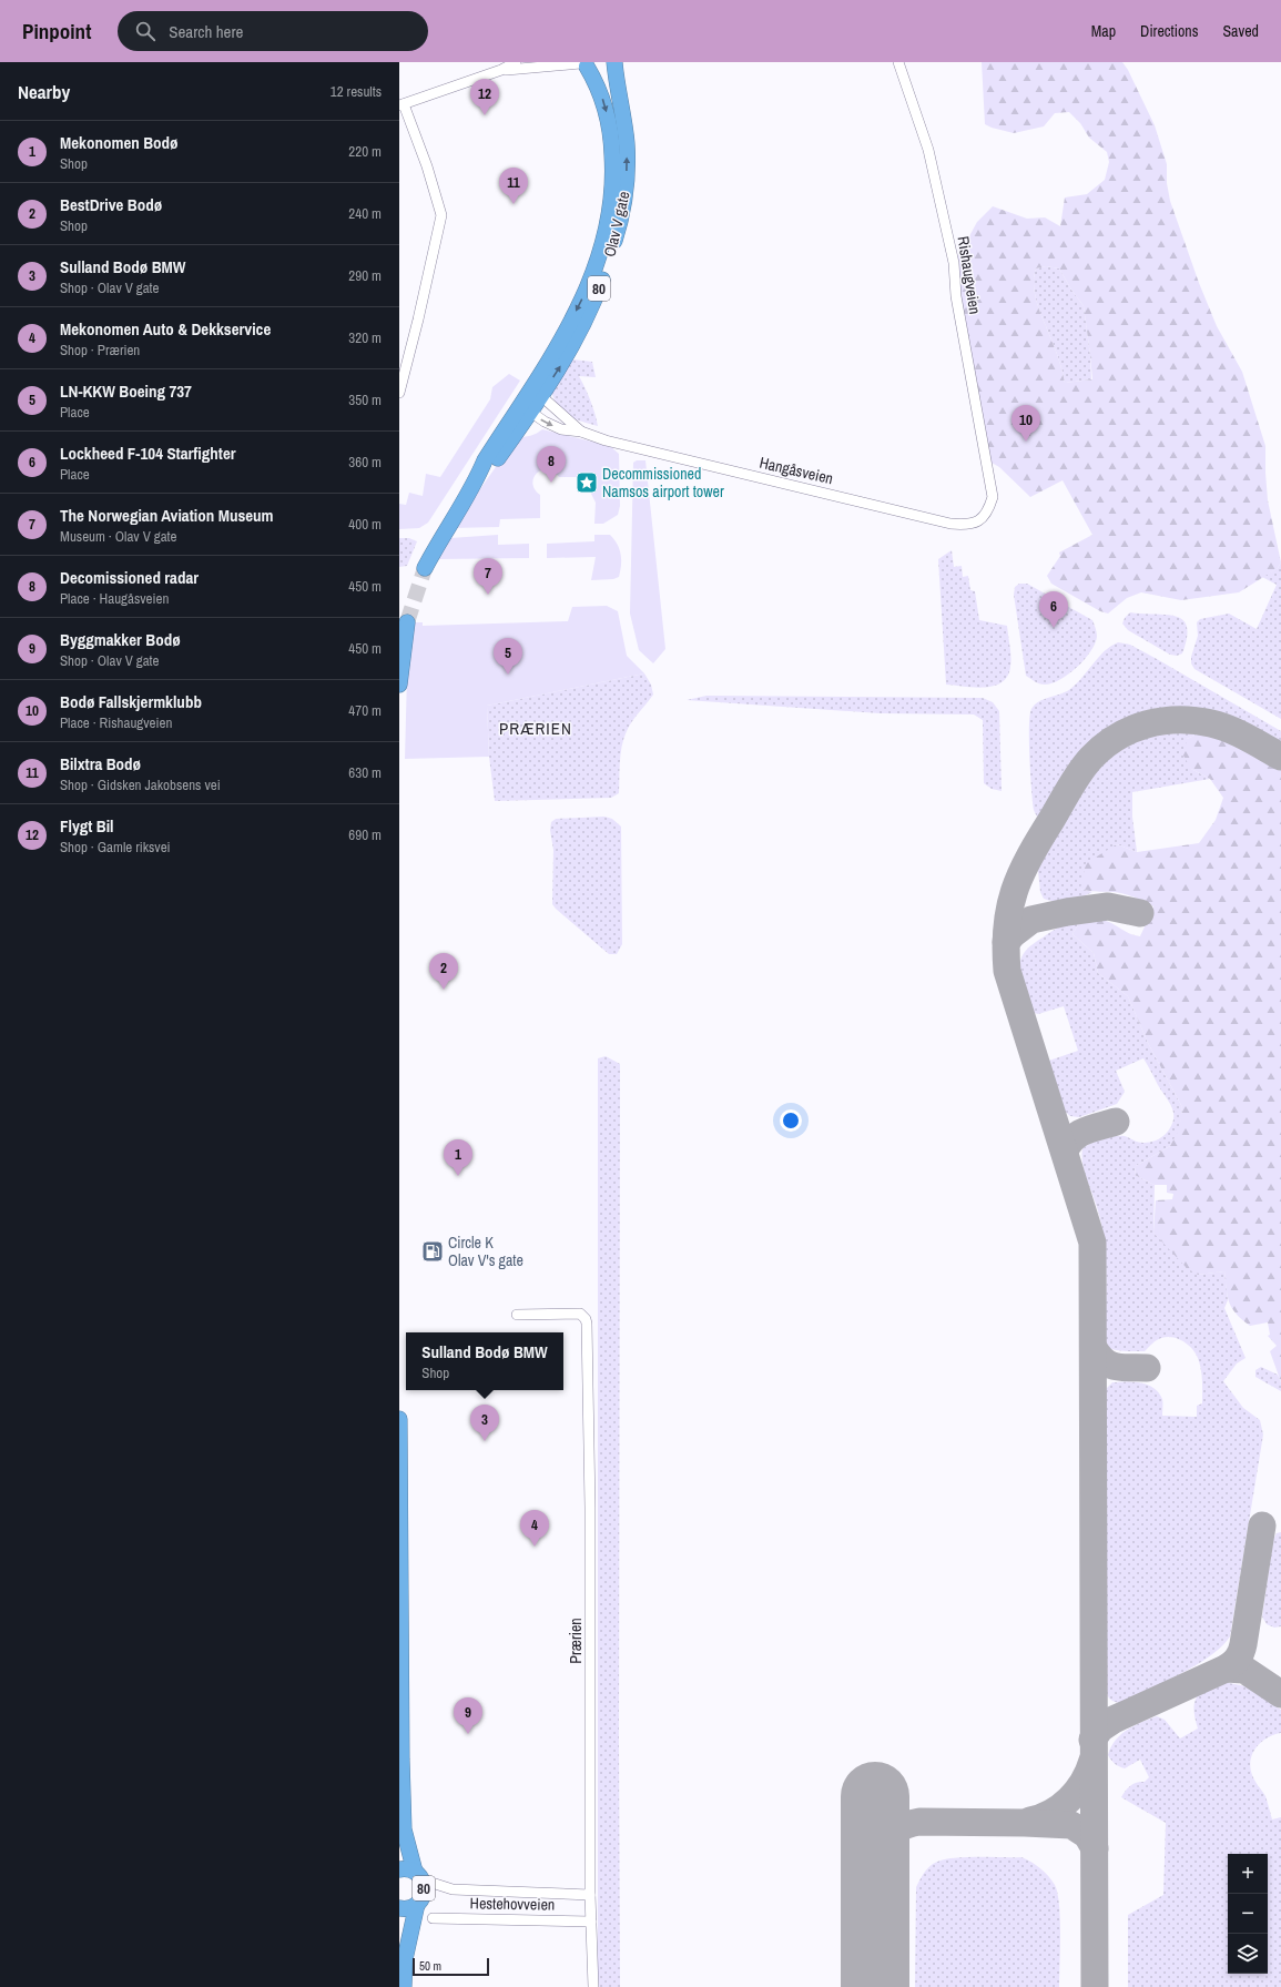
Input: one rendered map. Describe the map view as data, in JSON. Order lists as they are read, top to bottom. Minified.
{"streets":{"highway":["Olav V gate","80"],"street":["Rishaugveien","Hangåsveien","Prærien","Hestehovveien"]},"crossings":[["Rishaugveien","Hangåsveien"]],"districts":["PRÆRIEN"],"places":{"place":["Decommissioned Namsos airport tower"],"fuel station":["Circle K Olav V's gate"]},"scale_bar":"50 m","page":{"header":"Pinpoint","search":"Search here","nav":["Map","Directions","Saved"],"heading":["Nearby","12 results"],"pins":["12","11","10","8","7","6","5","2","1","3","4","9"],"list":[{"mark":"1","name":"Mekonomen Bodø","note":"Shop","value":"220 m"},{"mark":"2","name":"BestDrive Bodø","note":"Shop","value":"240 m"},{"mark":"3","name":"Sulland Bodø BMW","note":"Shop · Olav V gate","value":"290 m"},{"mark":"4","name":"Mekonomen Auto & Dekkservice","note":"Shop · Prærien","value":"320 m"},{"mark":"5","name":"LN-KKW Boeing 737","note":"Place","value":"350 m"},{"mark":"6","name":"Lockheed F-104 Starfighter","note":"Place","value":"360 m"},{"mark":"7","name":"The Norwegian Aviation Museum","note":"Museum · Olav V gate","value":"400 m"},{"mark":"8","name":"Decomissioned radar","note":"Place · Haugåsveien","value":"450 m"},{"mark":"9","name":"Byggmakker Bodø","note":"Shop · Olav V gate","value":"450 m"},{"mark":"10","name":"Bodø Fallskjermklubb","note":"Place · Rishaugveien","value":"470 m"},{"mark":"11","name":"Bilxtra Bodø","note":"Shop · Gidsken Jakobsens vei","value":"630 m"},{"mark":"12","name":"Flygt Bil","note":"Shop · Gamle riksvei","value":"690 m"}],"popup":["Sulland Bodø BMW","Shop"],"map_buttons":["+","−"],"scale":"50 m"}}
